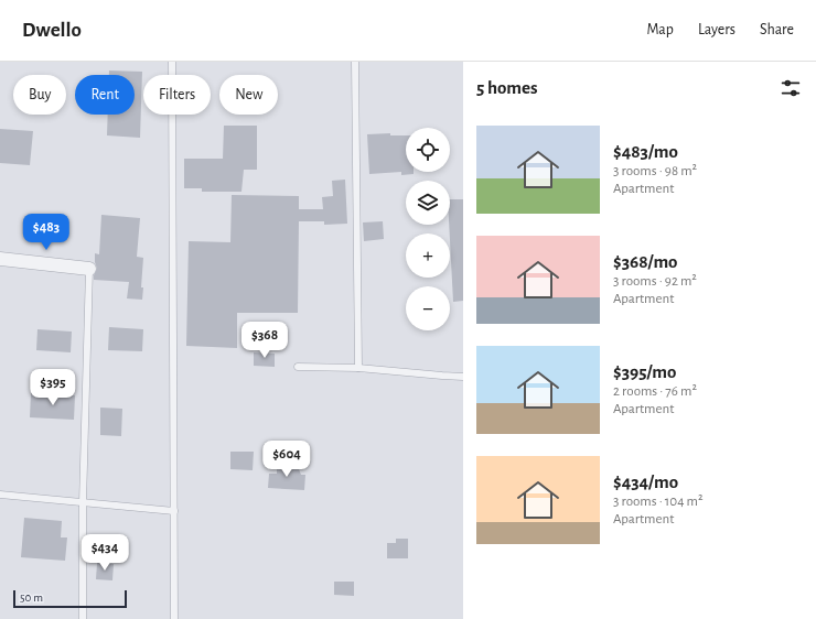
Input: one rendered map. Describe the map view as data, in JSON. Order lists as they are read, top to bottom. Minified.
{"scale_bar":"50 m","page":{"header":"Dwello","nav":["Map","Layers","Share"],"heading":"5 homes","chip":["Buy","Rent","Filters","New"],"list":[{"name":"$483/mo","note":"3 rooms · 98 m² · Apartment"},{"name":"$368/mo","note":"3 rooms · 92 m² · Apartment"},{"name":"$395/mo","note":"2 rooms · 76 m² · Apartment"},{"name":"$434/mo","note":"3 rooms · 104 m² · Apartment"}],"map_buttons":["+","−"],"price":["$483","$368","$395","$604","$434"],"scale":"50 m"}}
